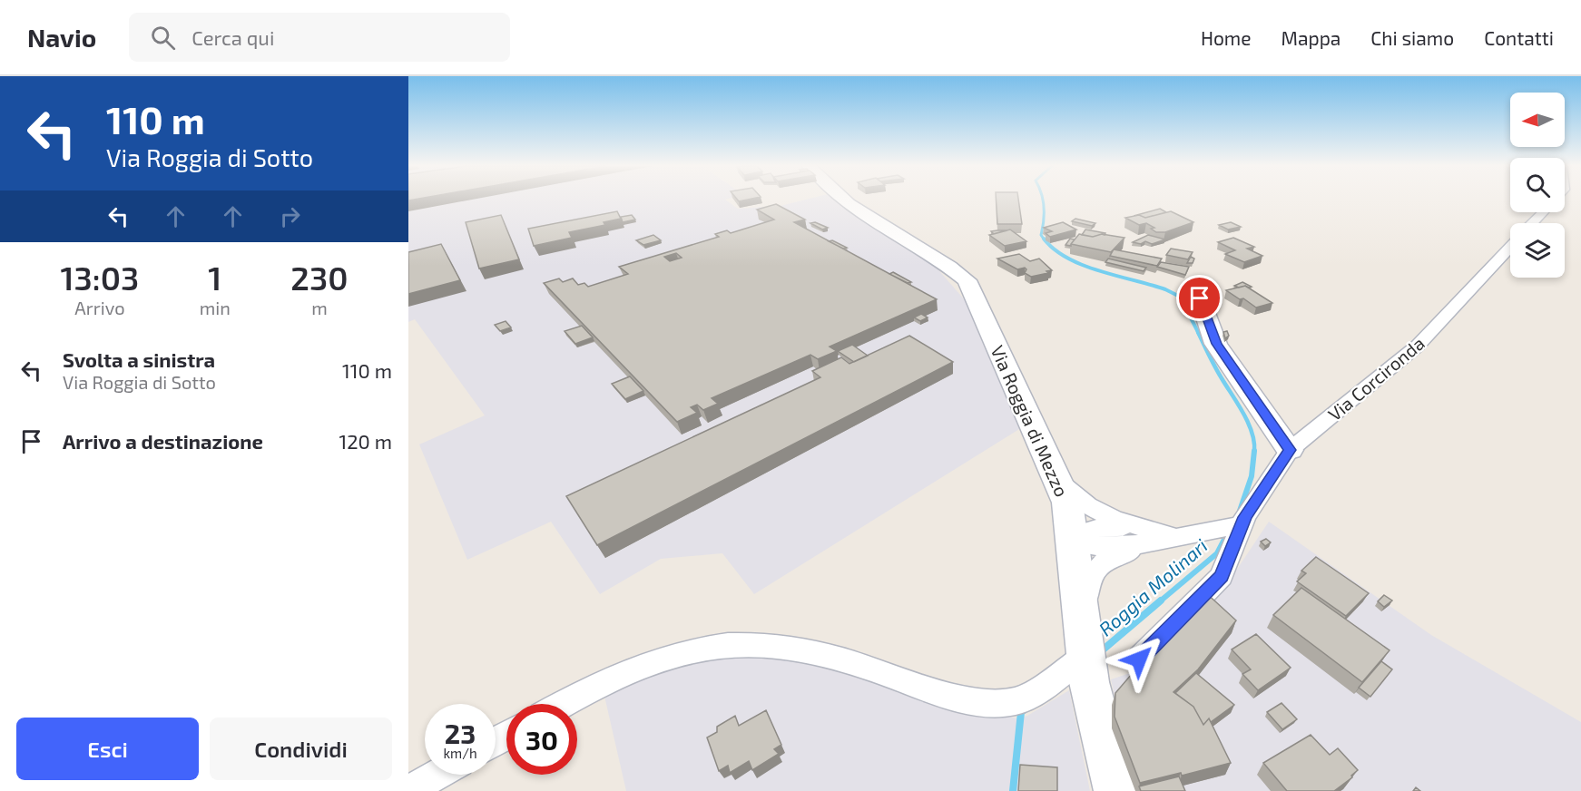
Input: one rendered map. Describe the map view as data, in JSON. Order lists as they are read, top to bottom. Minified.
{"streets":{"street":["Via Corcironda","Via Roggia di Mezzo"]},"water":["Roggia Molinari"],"north":"left","page":{"header":"Navio","search":"Cerca qui","nav":["Home","Mappa","Chi siamo","Contatti"],"turn":["110 m","Via Roggia di Sotto"],"eta":["13:03","Arrivo","1","min","230","m"],"list":[{"name":"Svolta a sinistra","note":"Via Roggia di Sotto","value":"110 m"},{"name":"Arrivo a destinazione","value":"120 m"}],"speed":"23 km/h","limit":"30","buttons":["Esci","Condividi"]}}
